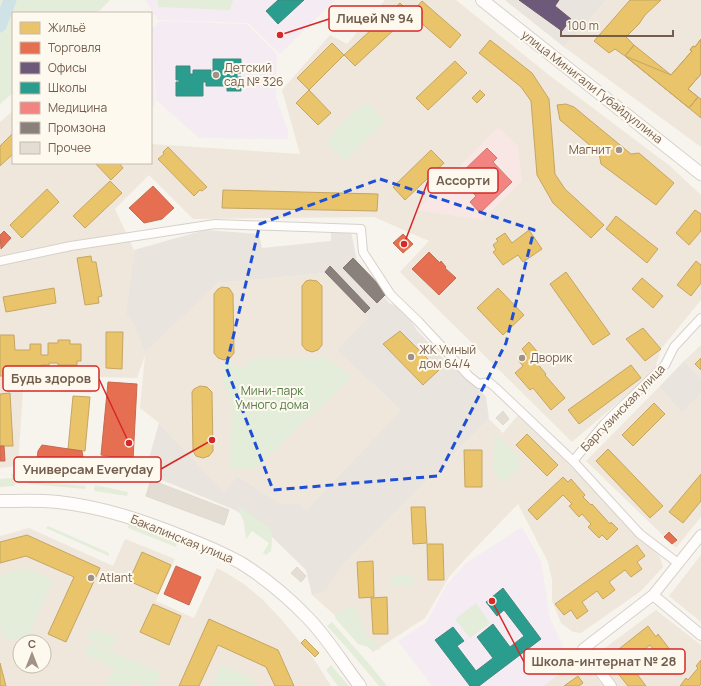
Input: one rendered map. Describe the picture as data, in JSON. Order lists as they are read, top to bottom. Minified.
{"streets":{"main road":["улица Минигали Губайдуллина","Бакалинская улица"],"street":["Баргузинская улица"]},"parks":["Мини-парк Умного дома"],"places":["Лицей № 94","Детский сад № 326","Магнит","Ассорти","ЖК Умный дом 64/4","Дворик","Универсам Everyday","Будь здоров","Atlant","Школа-интернат № 28"],"legend":["Жильё","Торговля","Офисы","Школы","Медицина","Промзона","Прочее"],"scale_bar":"100 m","north":"top"}
